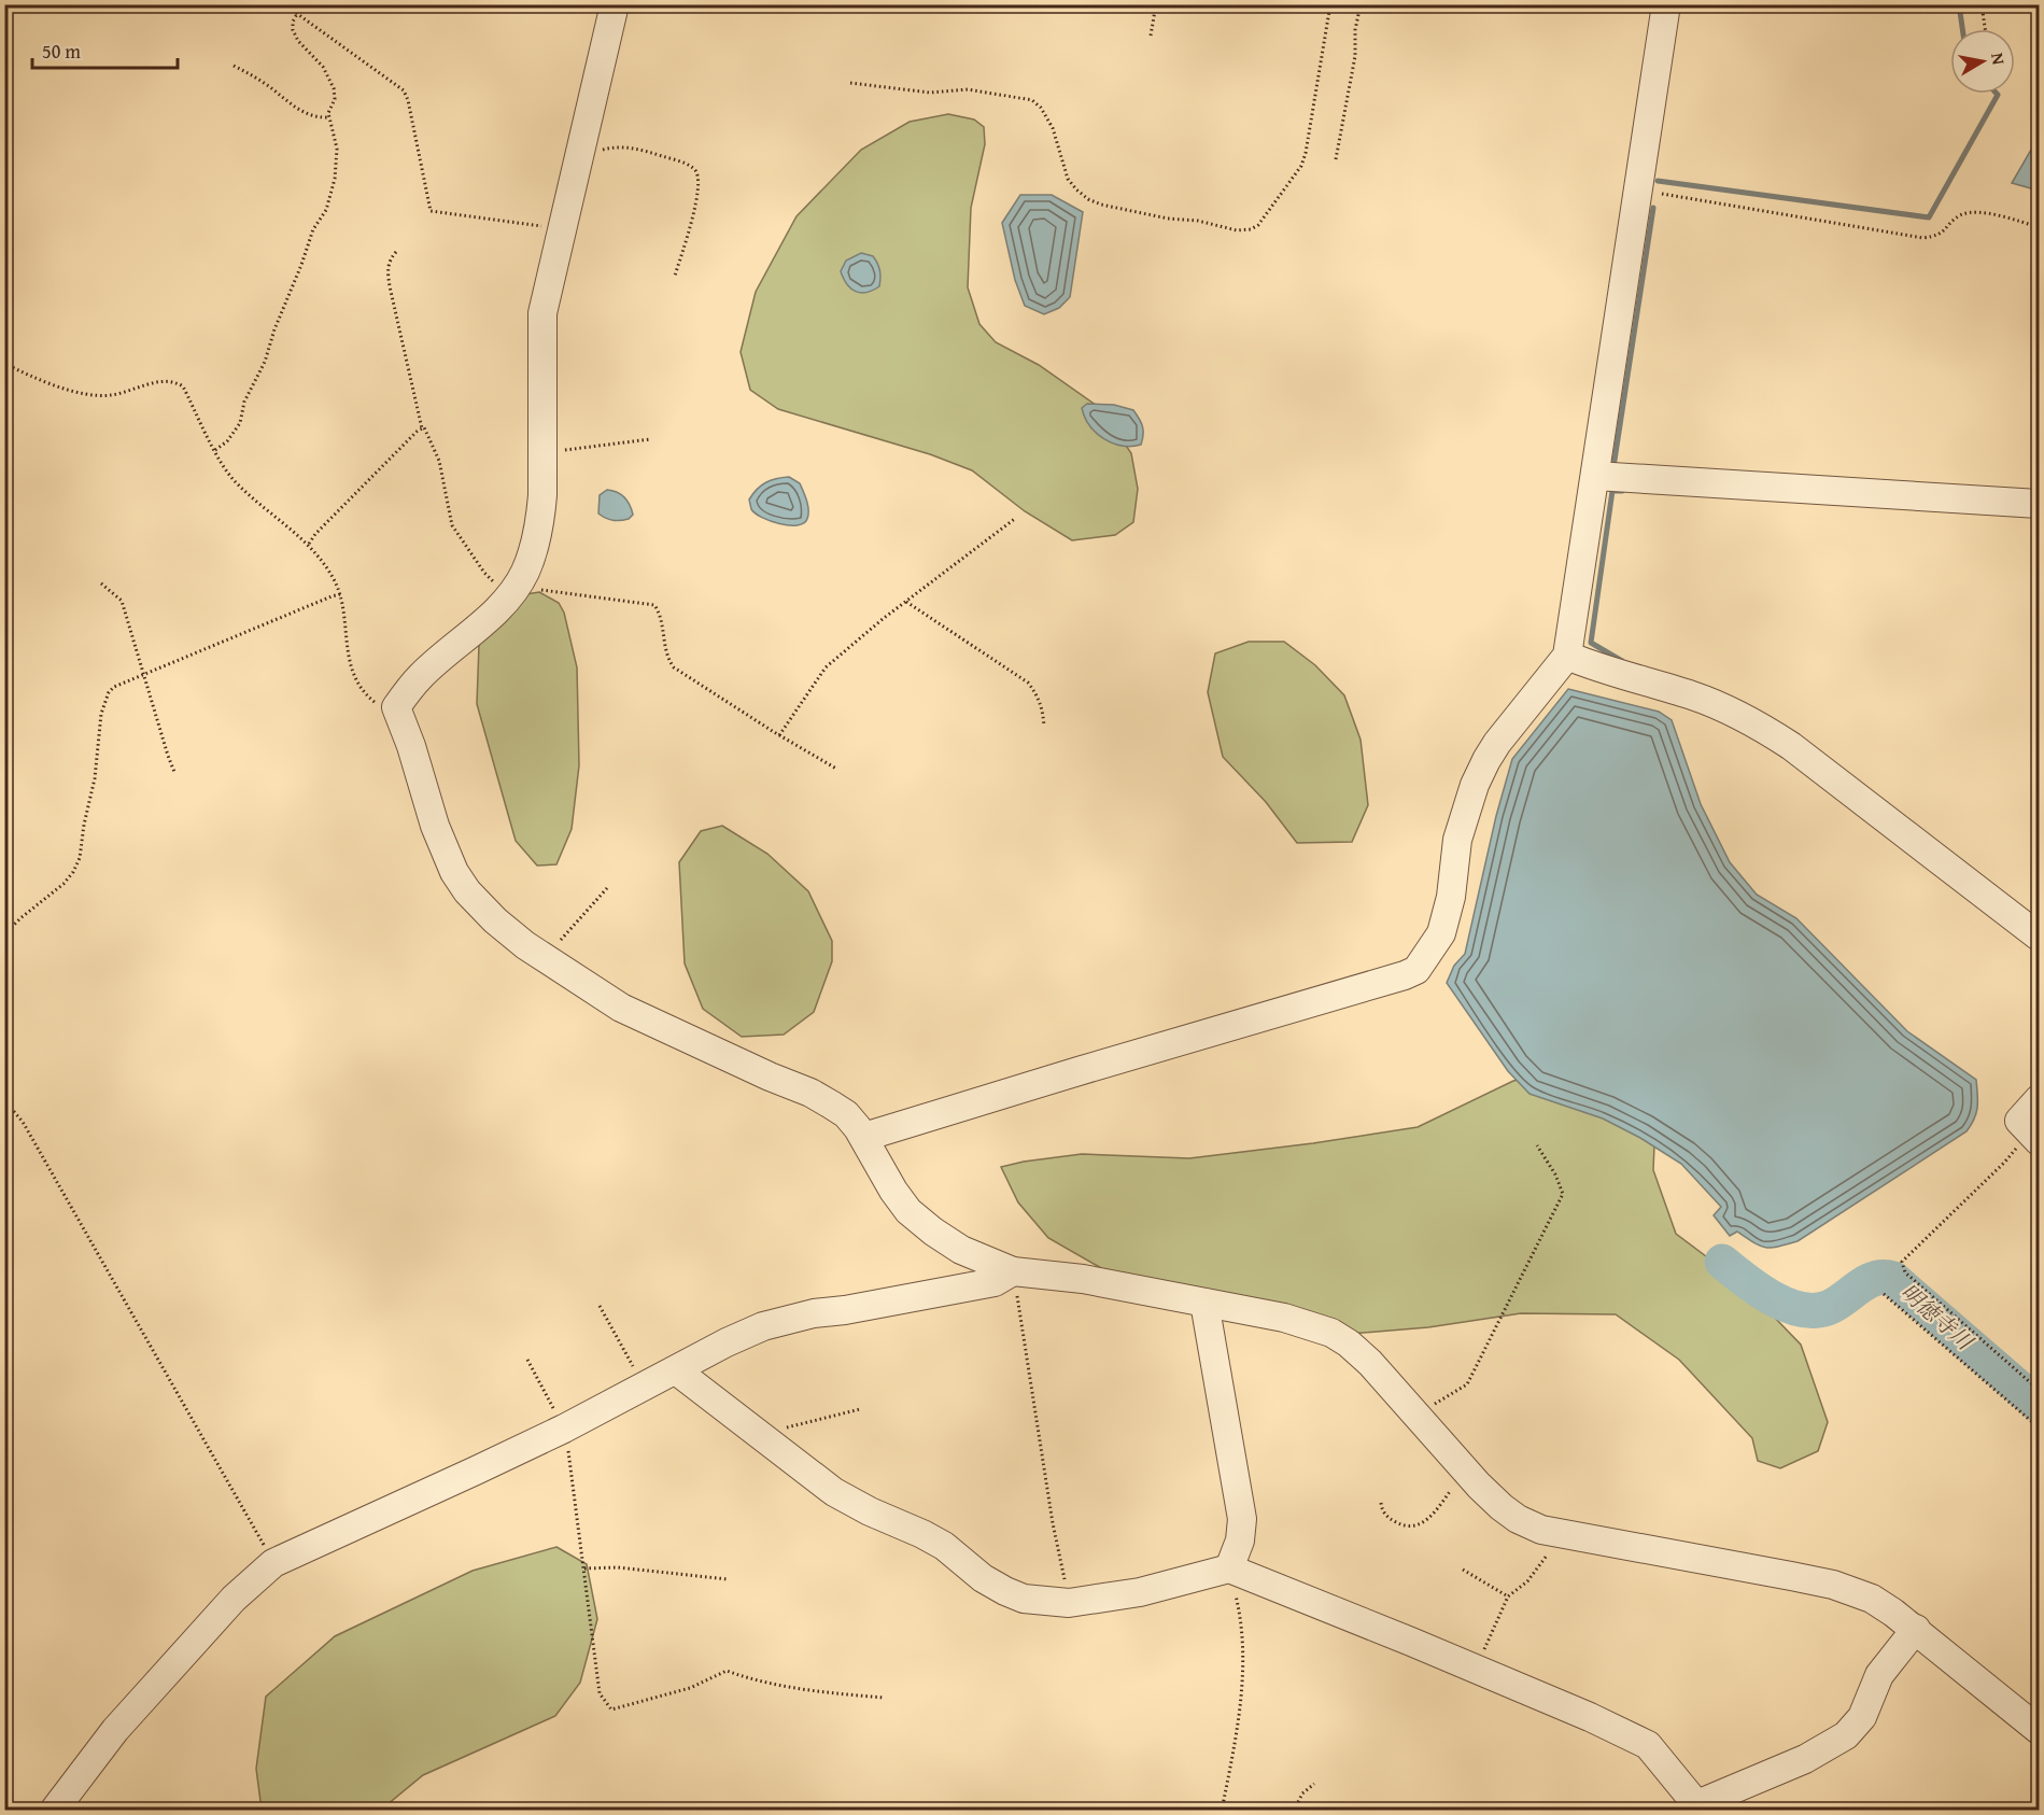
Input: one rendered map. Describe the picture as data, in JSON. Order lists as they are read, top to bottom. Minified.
{"water":["明徳寺川"],"scale_bar":"50 m","north":"right"}
